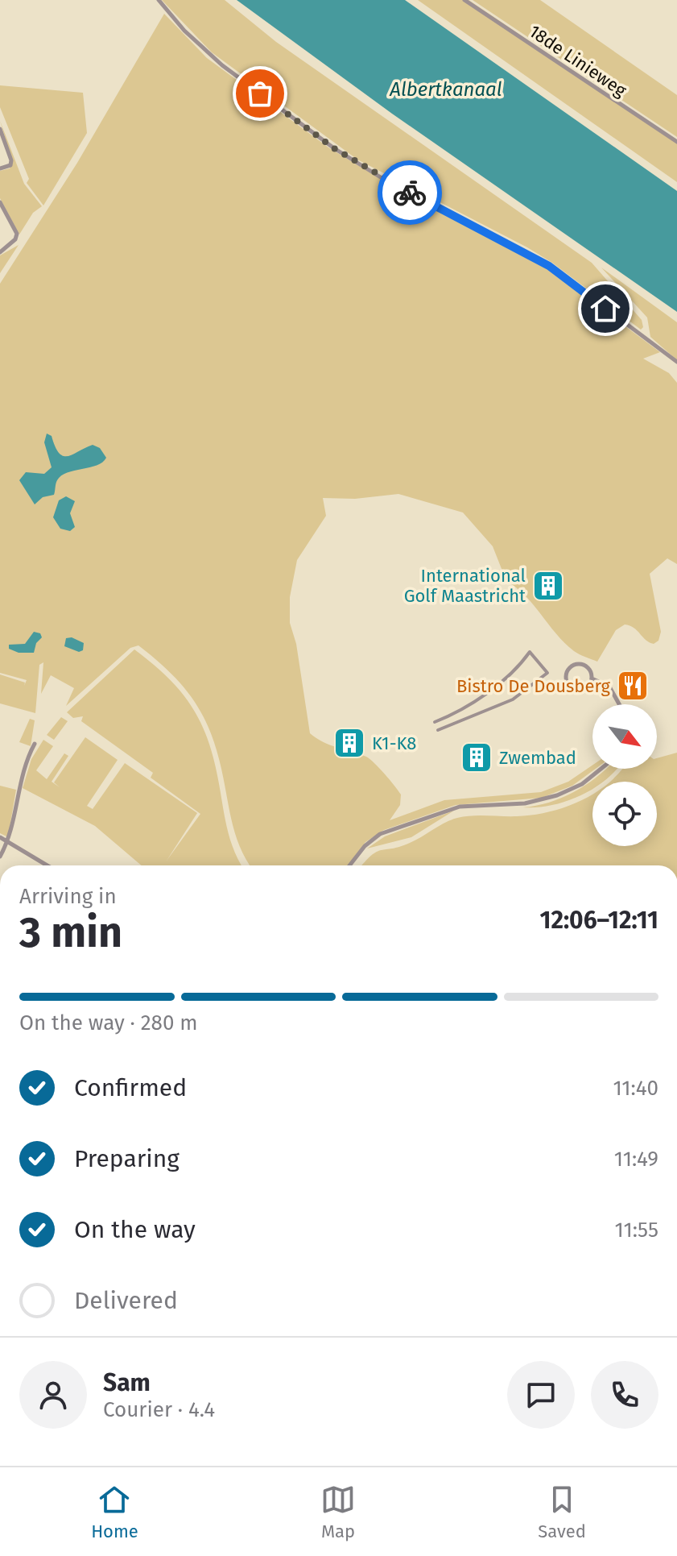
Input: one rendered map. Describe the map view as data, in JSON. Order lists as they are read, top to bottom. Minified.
{"streets":{"street":["18de Linieweg"]},"water":["Albertkanaal"],"places":{"building":["International Golf Maastricht","K1-K8","Zwembad"],"restaurant":["Bistro De Dousberg"]},"north":"bottom right","page":{"heading":["3 min","Arriving in","12:06–12:11"],"panel":["Sam","Courier · 4.4"],"bar":"On the way · 280 m","list":[["Confirmed","11:40"],["Preparing","11:49"],["On the way","11:55"],"Delivered"],"tabs":["Home","Map","Saved"]}}
